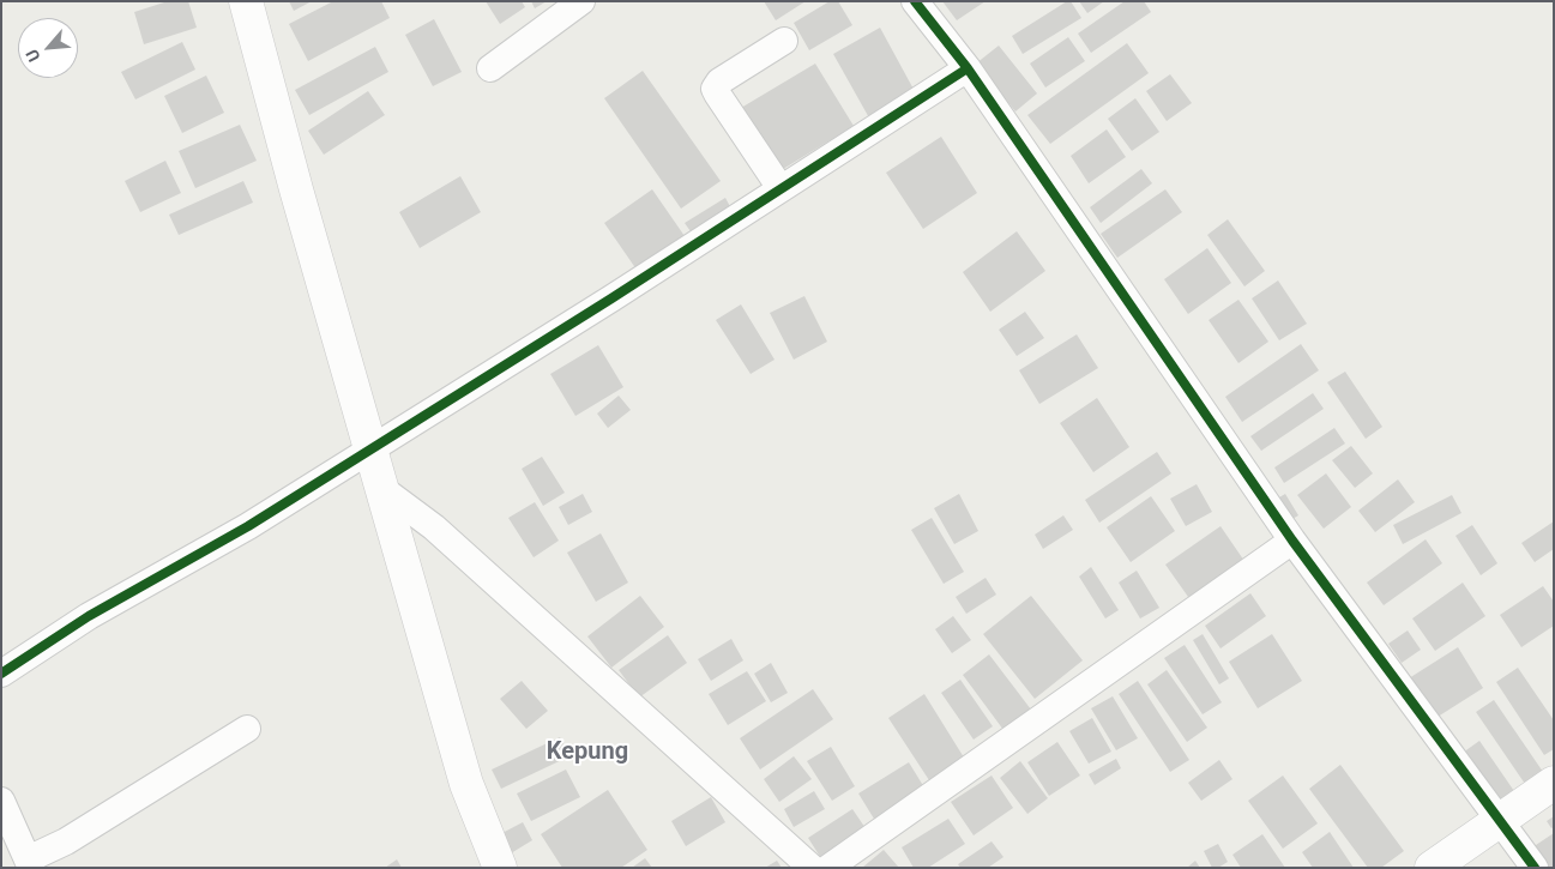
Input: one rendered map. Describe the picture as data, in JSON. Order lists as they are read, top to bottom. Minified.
{"districts":["Kepung"],"north":"bottom left"}
